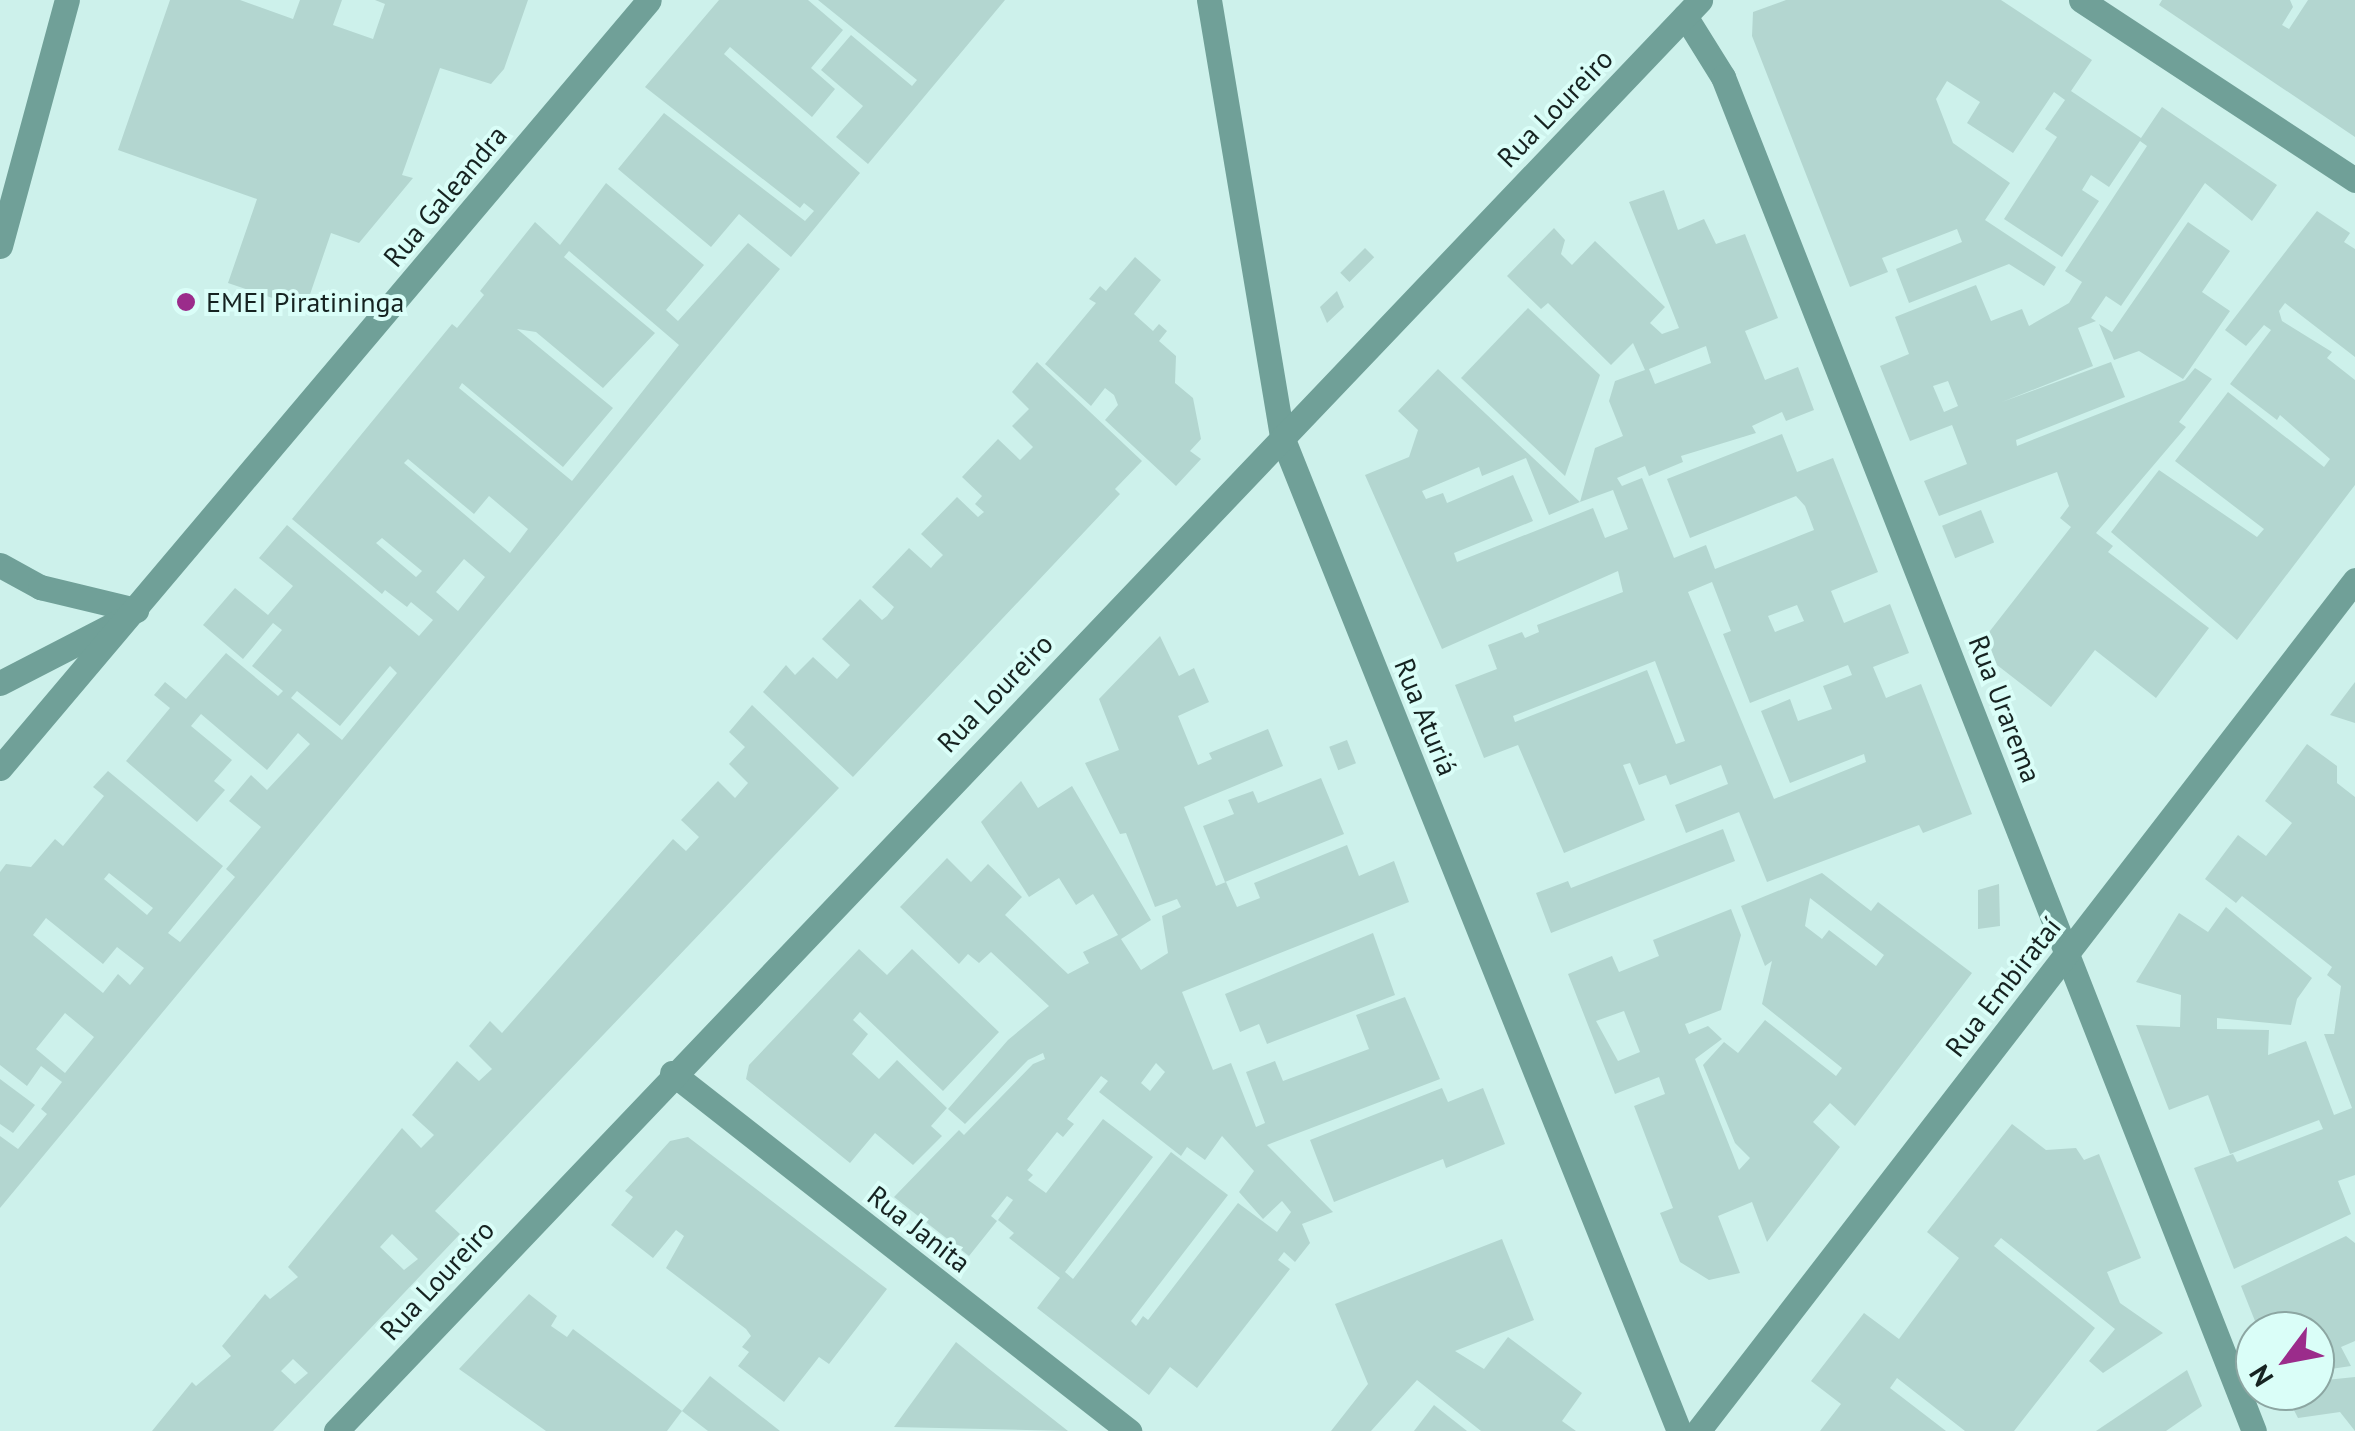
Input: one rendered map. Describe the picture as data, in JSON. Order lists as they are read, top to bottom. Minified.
{"streets":{"street":["Rua Loureiro","Rua Galeandra","Rua Urarema","Rua Aturiá","Rua Embirataí","Rua Janita"]},"crossings":[["Rua Loureiro","Rua Urarema"],["Rua Loureiro","Rua Aturiá"],["Rua Loureiro","Rua Janita"],["Rua Urarema","Rua Embirataí"]],"places":["EMEI Piratininga"],"north":"bottom left"}
